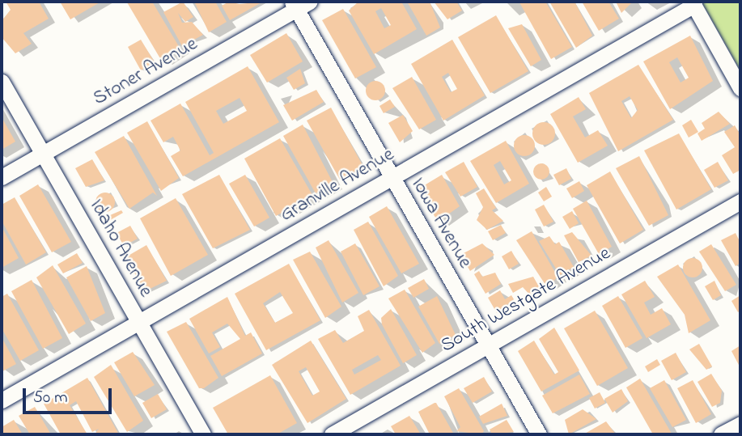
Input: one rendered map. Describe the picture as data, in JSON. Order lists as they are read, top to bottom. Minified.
{"streets":{"street":["Stoner Avenue","Granville Avenue","Iowa Avenue","Idaho Avenue","South Westgate Avenue"]},"crossings":[["Stoner Avenue","Iowa Avenue"],["Stoner Avenue","Idaho Avenue"],["Granville Avenue","Iowa Avenue"],["Granville Avenue","Idaho Avenue"],["Iowa Avenue","South Westgate Avenue"]],"scale_bar":"50 m"}
